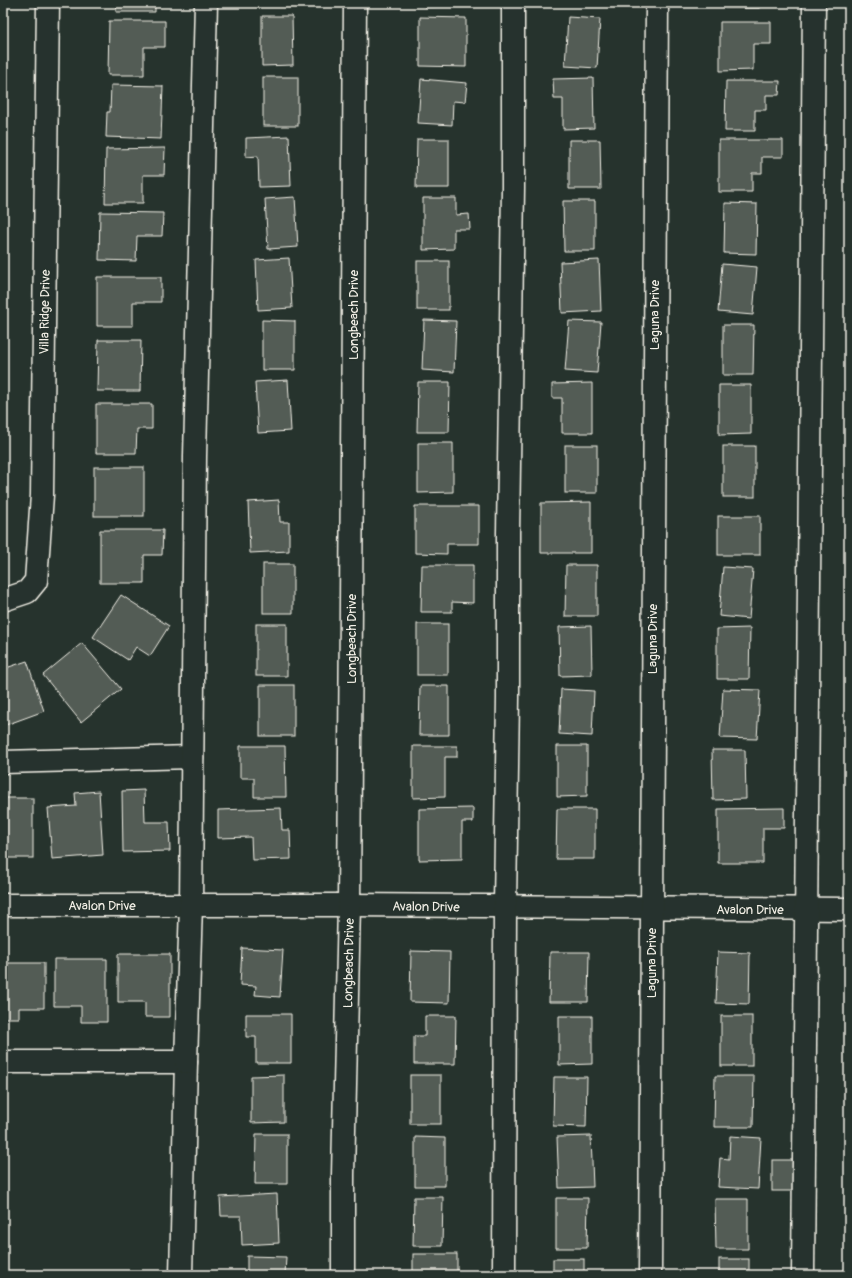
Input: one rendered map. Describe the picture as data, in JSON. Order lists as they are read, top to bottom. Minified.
{"streets":{"street":["Villa Ridge Drive","Longbeach Drive","Laguna Drive","Avalon Drive"]},"crossings":[["Longbeach Drive","Avalon Drive"],["Laguna Drive","Avalon Drive"]]}
